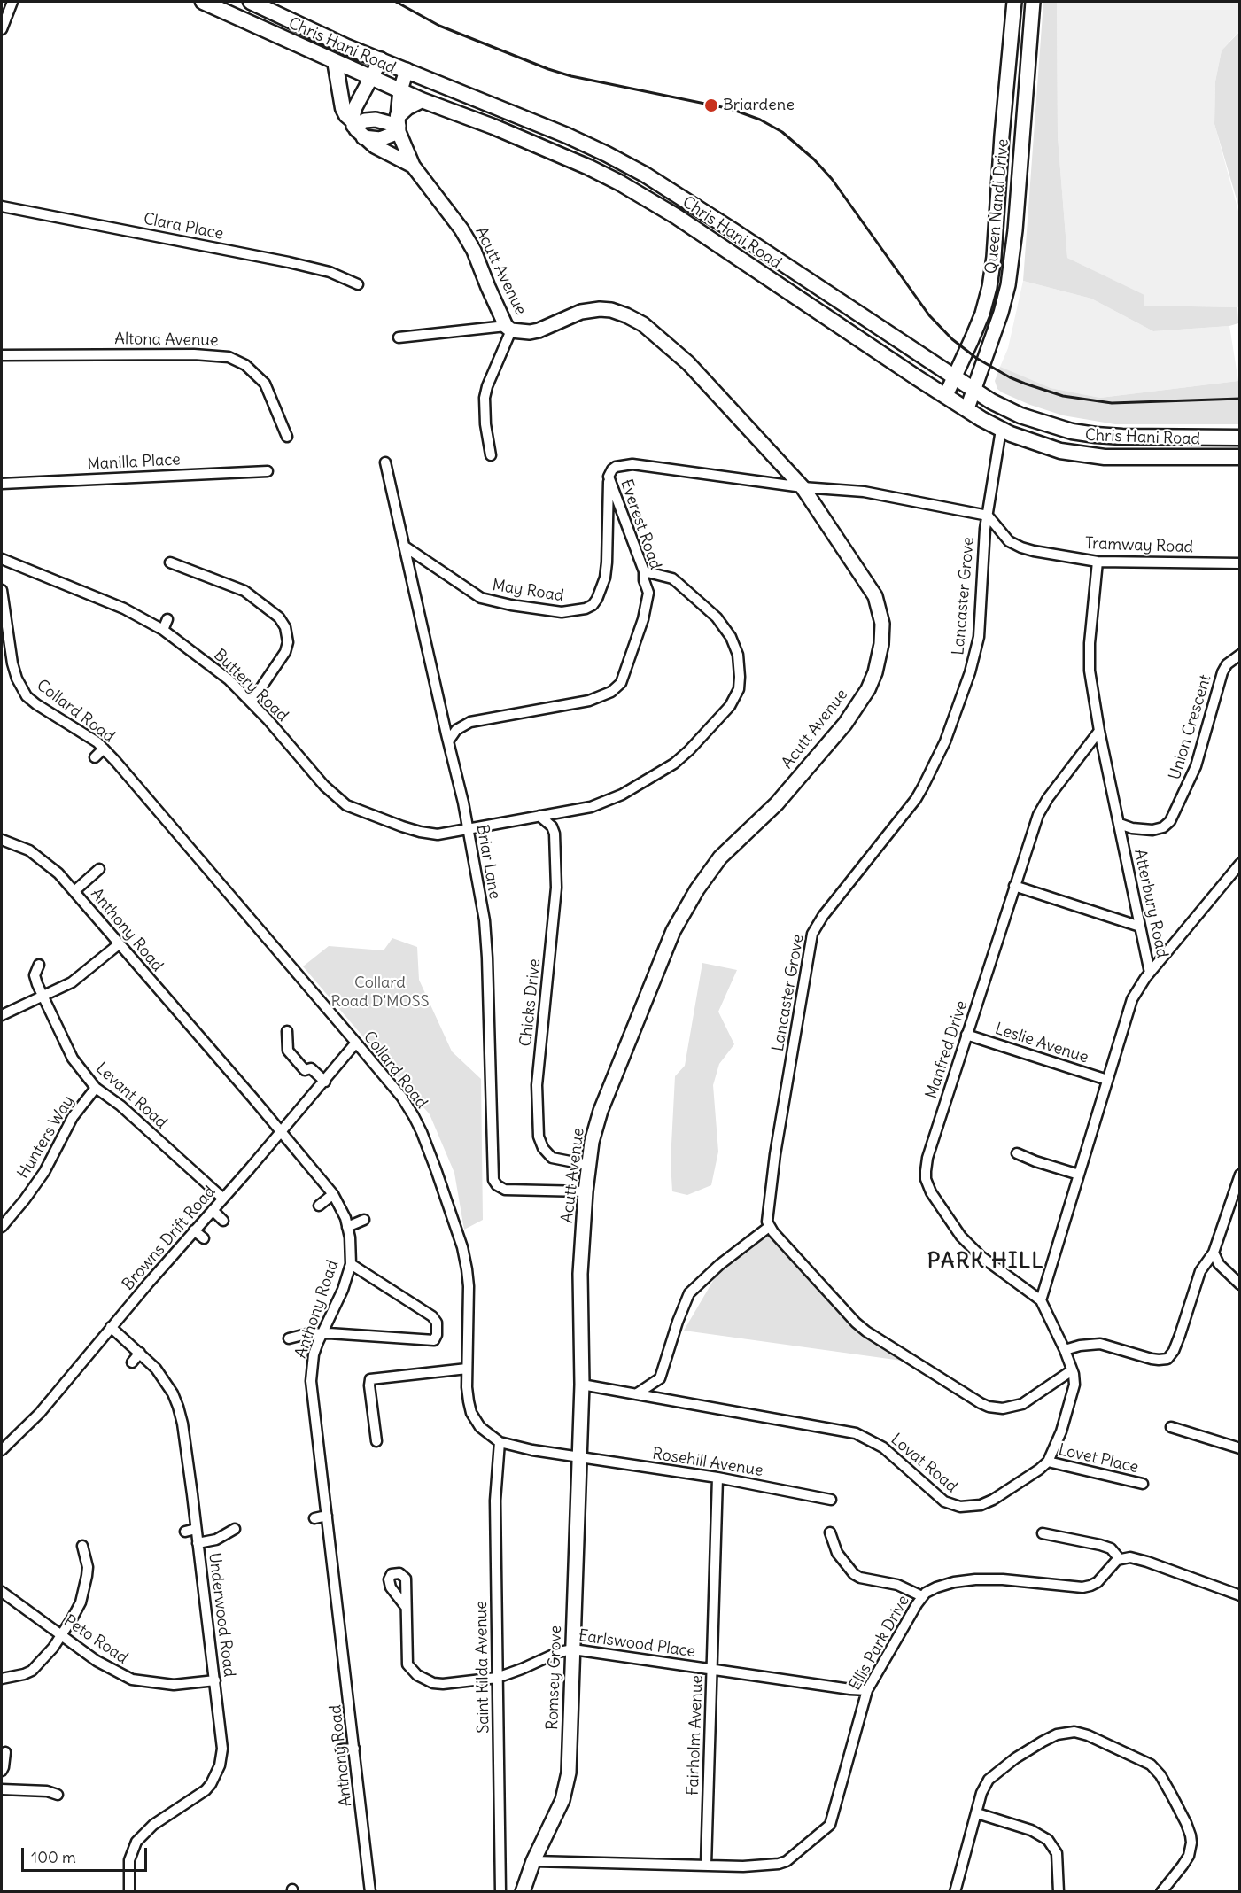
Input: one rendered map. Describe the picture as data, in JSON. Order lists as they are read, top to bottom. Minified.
{"streets":{"main road":["Chris Hani Road"],"street":["Queen Nandi Drive","Clara Place","Acutt Avenue","Altona Avenue","Manilla Place","Everest Road","Tramway Road","May Road","Lancaster Grove","Buttery Road","Collard Road","Union Crescent","Briar Lane","Atterbury Road","Anthony Road","Chicks Drive","Leslie Avenue","Manfred Drive","Levant Road","Hunters Way","Browns Drift Road","Lovet Place","Rosehill Avenue","Lovat Road","Underwood Road","Peto Road","Ellis Park Drive","Earlswood Place","Saint Kilda Avenue","Romsey Grove","Fairholm Avenue"]},"crossings":[["Chris Hani Road","Queen Nandi Drive"],["Chris Hani Road","Acutt Avenue"],["Chris Hani Road","Lancaster Grove"],["Acutt Avenue","Everest Road"],["Acutt Avenue","Collard Road"],["Acutt Avenue","Briar Lane"],["Acutt Avenue","Chicks Drive"],["Acutt Avenue","Rosehill Avenue"],["Acutt Avenue","Lovat Road"],["Acutt Avenue","Romsey Grove"],["Everest Road","Tramway Road"],["Everest Road","May Road"],["Everest Road","Lancaster Grove"],["Everest Road","Buttery Road"],["Everest Road","Briar Lane"],["Tramway Road","Lancaster Grove"],["Tramway Road","Atterbury Road"],["May Road","Briar Lane"],["Buttery Road","Briar Lane"],["Buttery Road","Chicks Drive"],["Collard Road","Browns Drift Road"],["Collard Road","Rosehill Avenue"],["Collard Road","Saint Kilda Avenue"],["Collard Road","Romsey Grove"],["Union Crescent","Atterbury Road"],["Atterbury Road","Leslie Avenue"],["Atterbury Road","Manfred Drive"],["Anthony Road","Browns Drift Road"],["Leslie Avenue","Manfred Drive"],["Levant Road","Hunters Way"],["Levant Road","Browns Drift Road"],["Browns Drift Road","Underwood Road"],["Lovet Place","Lovat Road"],["Rosehill Avenue","Romsey Grove"],["Rosehill Avenue","Fairholm Avenue"],["Underwood Road","Peto Road"],["Ellis Park Drive","Earlswood Place"],["Ellis Park Drive","Romsey Grove"],["Ellis Park Drive","Fairholm Avenue"],["Earlswood Place","Saint Kilda Avenue"],["Earlswood Place","Romsey Grove"],["Earlswood Place","Fairholm Avenue"]],"districts":["PARK HILL"],"parks":["Collard Road D'MOSS"],"places":["Briardene"],"scale_bar":"100 m"}
